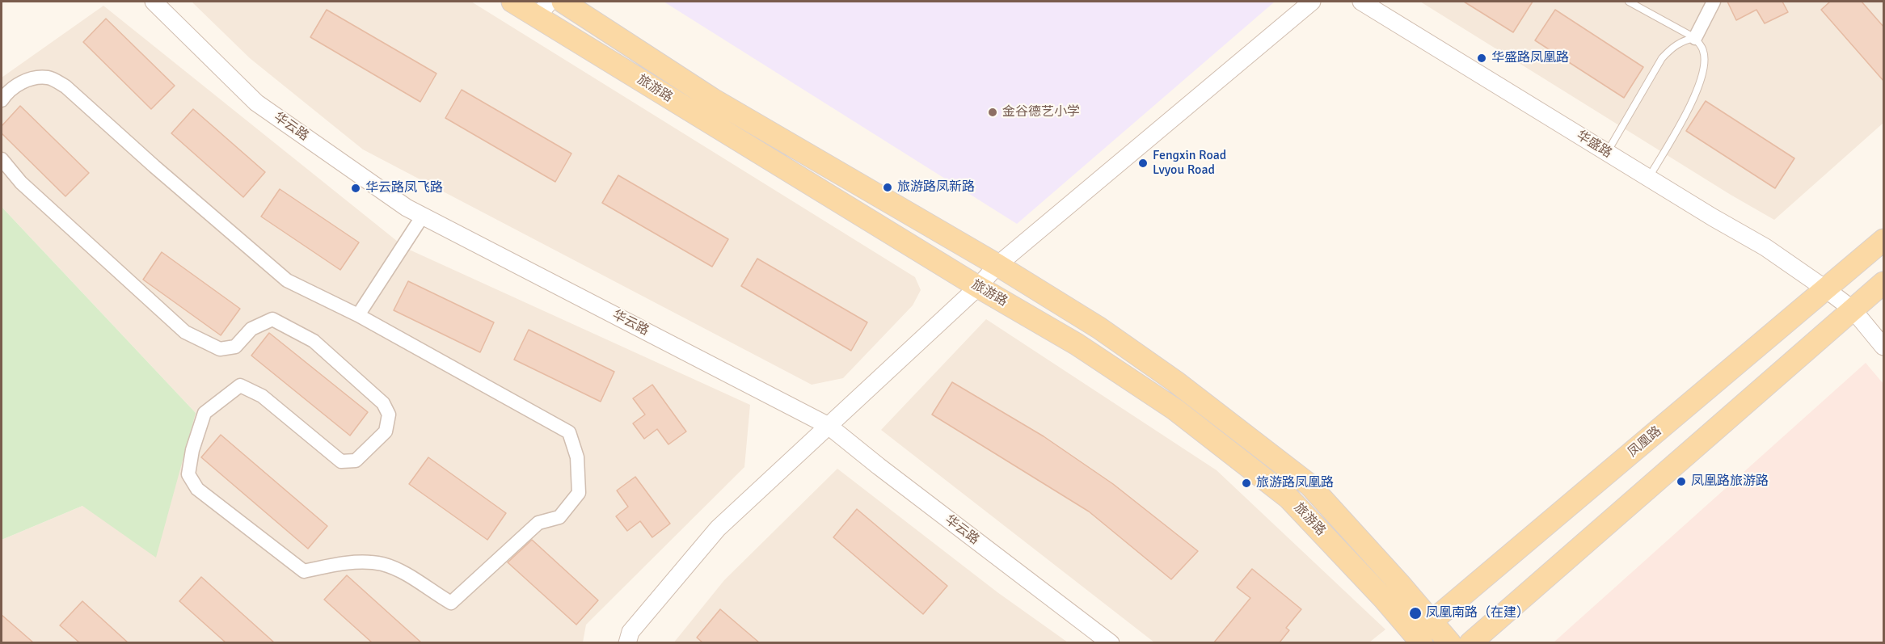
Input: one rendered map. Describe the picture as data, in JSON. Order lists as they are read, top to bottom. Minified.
{"streets":{"main road":["旅游路","凤凰路"],"street":["华云路","华盛路"]},"crossings":[["旅游路","凤凰路"],["华盛路","凤凰路"]],"places":["华盛路凤凰路","金谷德艺小学","Fengxin Road Lvyou Road","旅游路凤新路","华云路凤飞路","凤凰路旅游路","旅游路凤凰路","凤凰南路（在建）"]}
